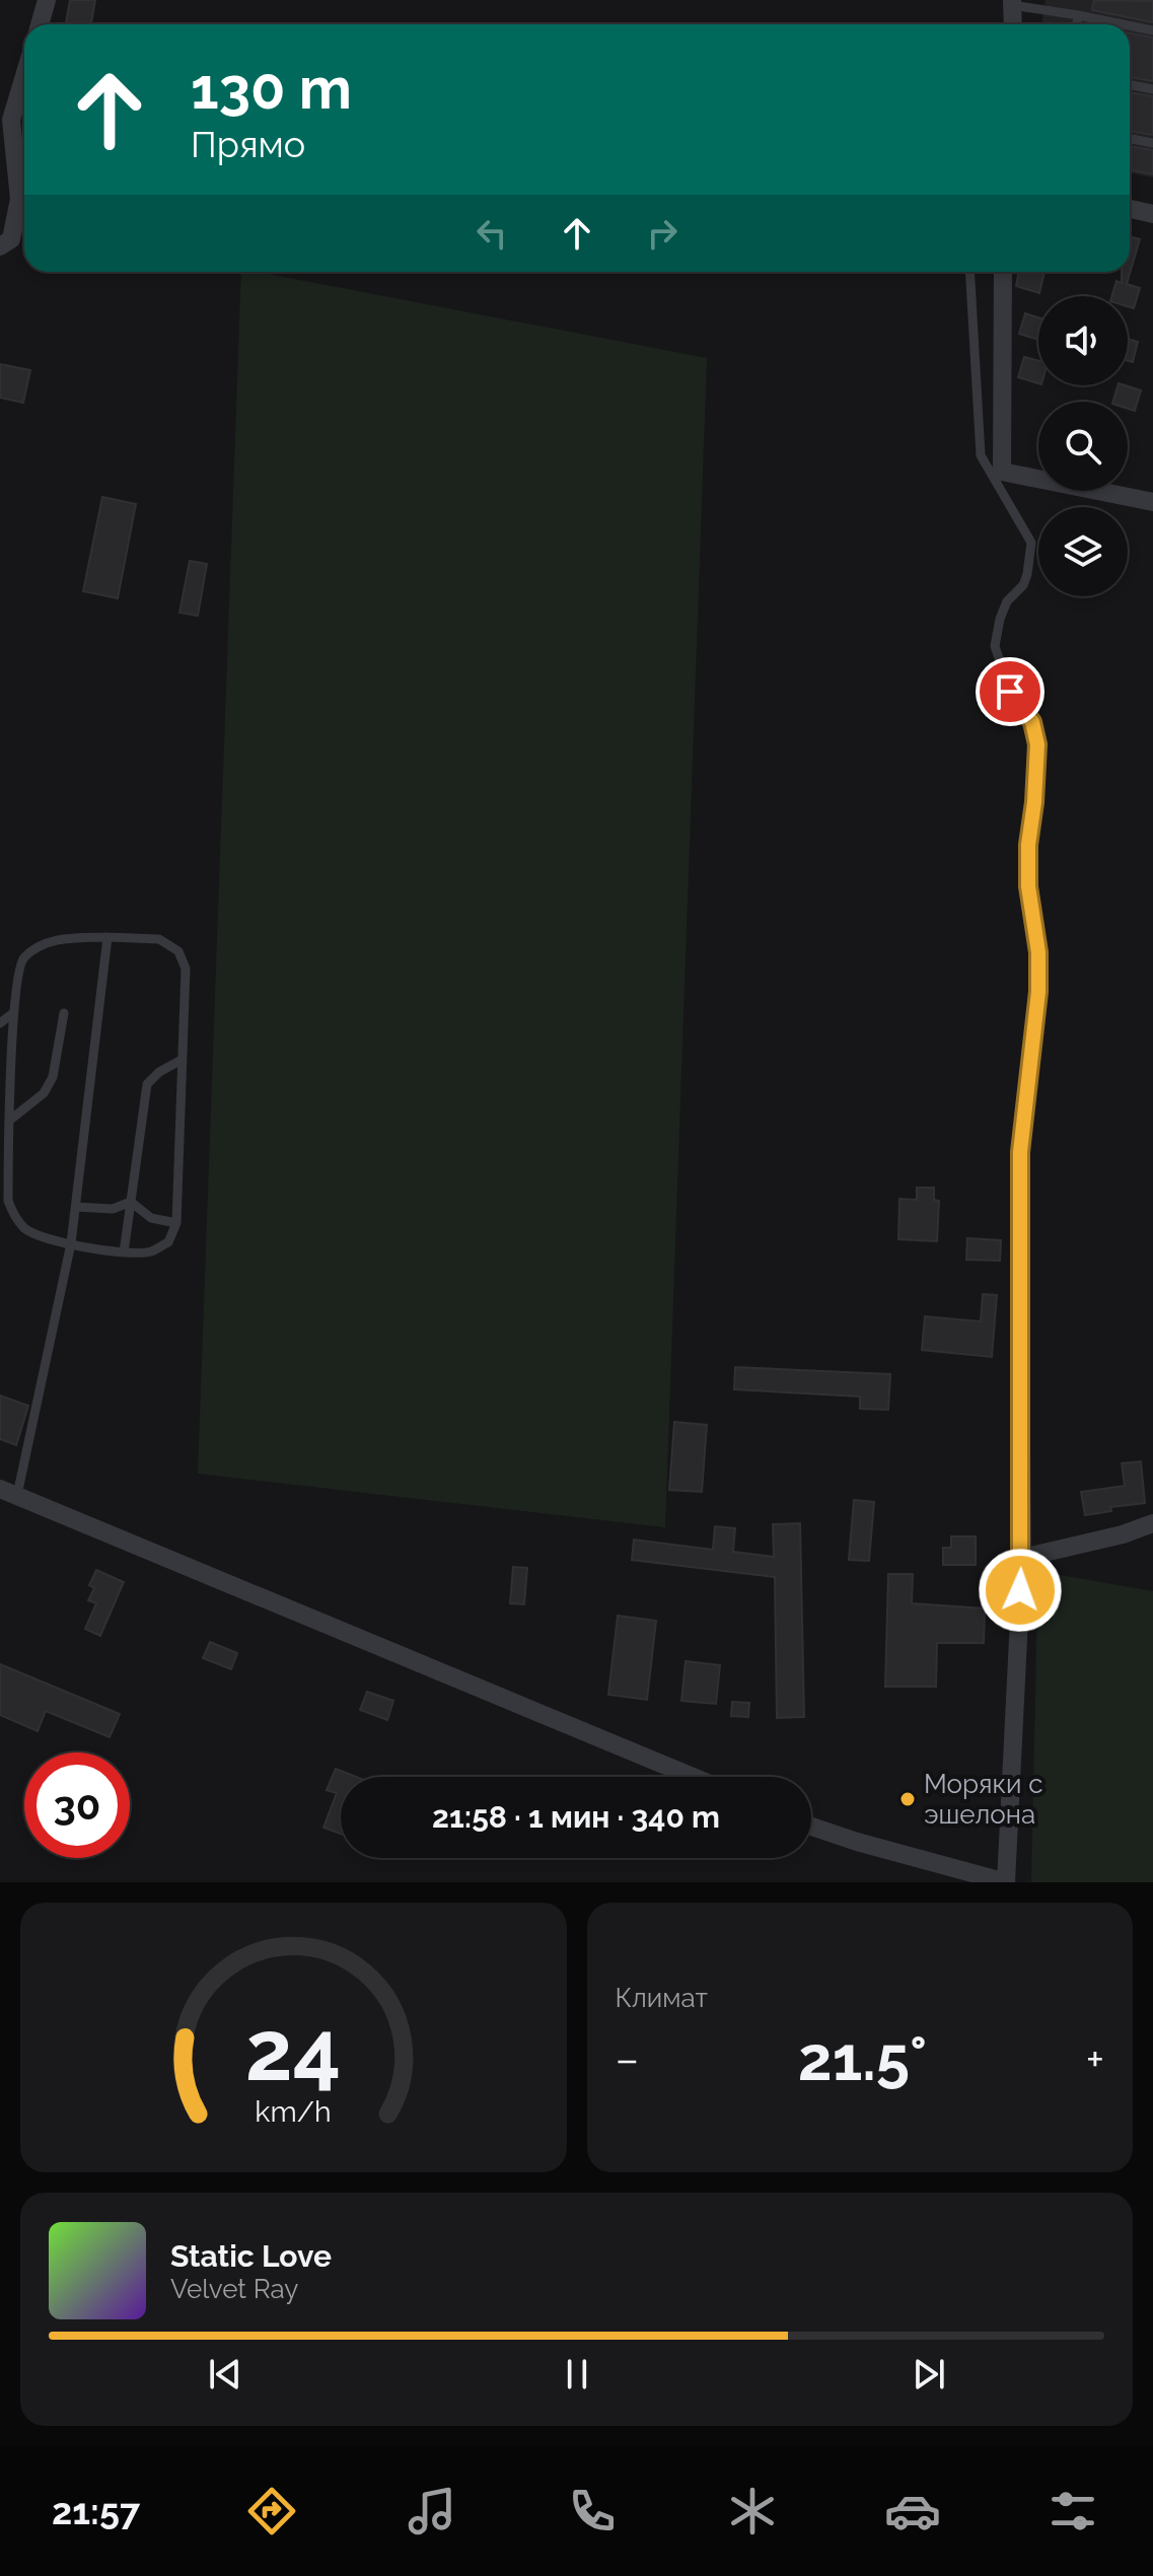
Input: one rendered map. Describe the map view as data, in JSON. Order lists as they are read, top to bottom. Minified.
{"places":["Моряки с эшелона"],"page":{"turn":["130 m","Прямо"],"limit":"30","trip":"21:58 · 1 мин · 340 m","tile":"Климат","heat":["−","21.5°","+"],"song":["Static Love","Velvet Ray"],"tabs":"21:57","gauge":["24","km/h"]}}
